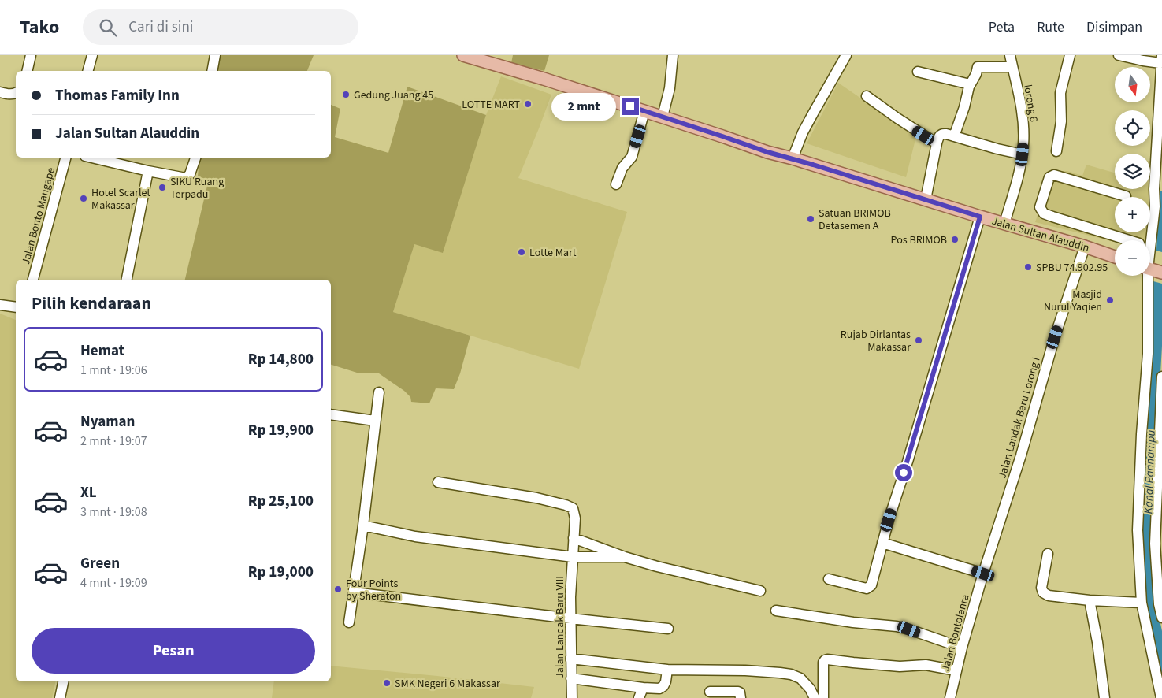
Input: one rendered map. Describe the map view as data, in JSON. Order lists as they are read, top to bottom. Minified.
{"streets":{"main road":["Jalan Sultan Alauddin"],"street":["lorong 6","Jalan Bonto Mangape","Jalan Landak Baru Lorong I","Jalan Landak Baru VIII","Jalan Bontolanra"]},"crossings":[["lorong 6","Jalan Sultan Alauddin"],["Jalan Sultan Alauddin","Jalan Landak Baru Lorong I"],["Jalan Landak Baru Lorong I","Jalan Bontolanra"]],"water":["Kanal Pannampu"],"places":["Gedung Juang 45","LOTTE MART","SIKU Ruang Terpadu","Hotel Scarlet Makassar","Satuan BRIMOB Detasemen A","Pos BRIMOB","Lotte Mart","SPBU 74.902.95","Masjid Nurul Yaqien","Rujab Dirlantas Makassar","Four Points by Sheraton","SMK Negeri 6 Makassar"],"north":"bottom","page":{"header":"Tako","search":"Cari di sini","nav":["Peta","Rute","Disimpan"],"map_buttons":["+","−"],"banner":["Thomas Family Inn","Jalan Sultan Alauddin"],"bubble":"2 mnt","heading":"Pilih kendaraan","list":[{"name":"Hemat","note":"1 mnt · 19:06","value":"Rp 14,800"},{"name":"Nyaman","note":"2 mnt · 19:07","value":"Rp 19,900"},{"name":"XL","note":"3 mnt · 19:08","value":"Rp 25,100"},{"name":"Green","note":"4 mnt · 19:09","value":"Rp 19,000"}],"buttons":"Pesan"}}
